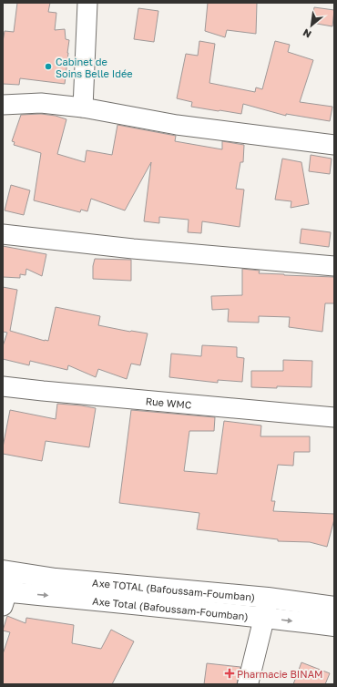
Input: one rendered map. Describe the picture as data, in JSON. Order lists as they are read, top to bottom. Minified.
{"streets":{"main road":["Axe TOTAL (Bafoussam-Foumban)","Axe Total (Bafoussam-Foumban)"],"street":["Rue WMC"]},"one_way":["Axe Total (Bafoussam-Foumban)"],"places":{"other":["Cabinet de Soins Belle Idée"],"health":["Pharmacie BINAM"]},"north":"bottom left"}
